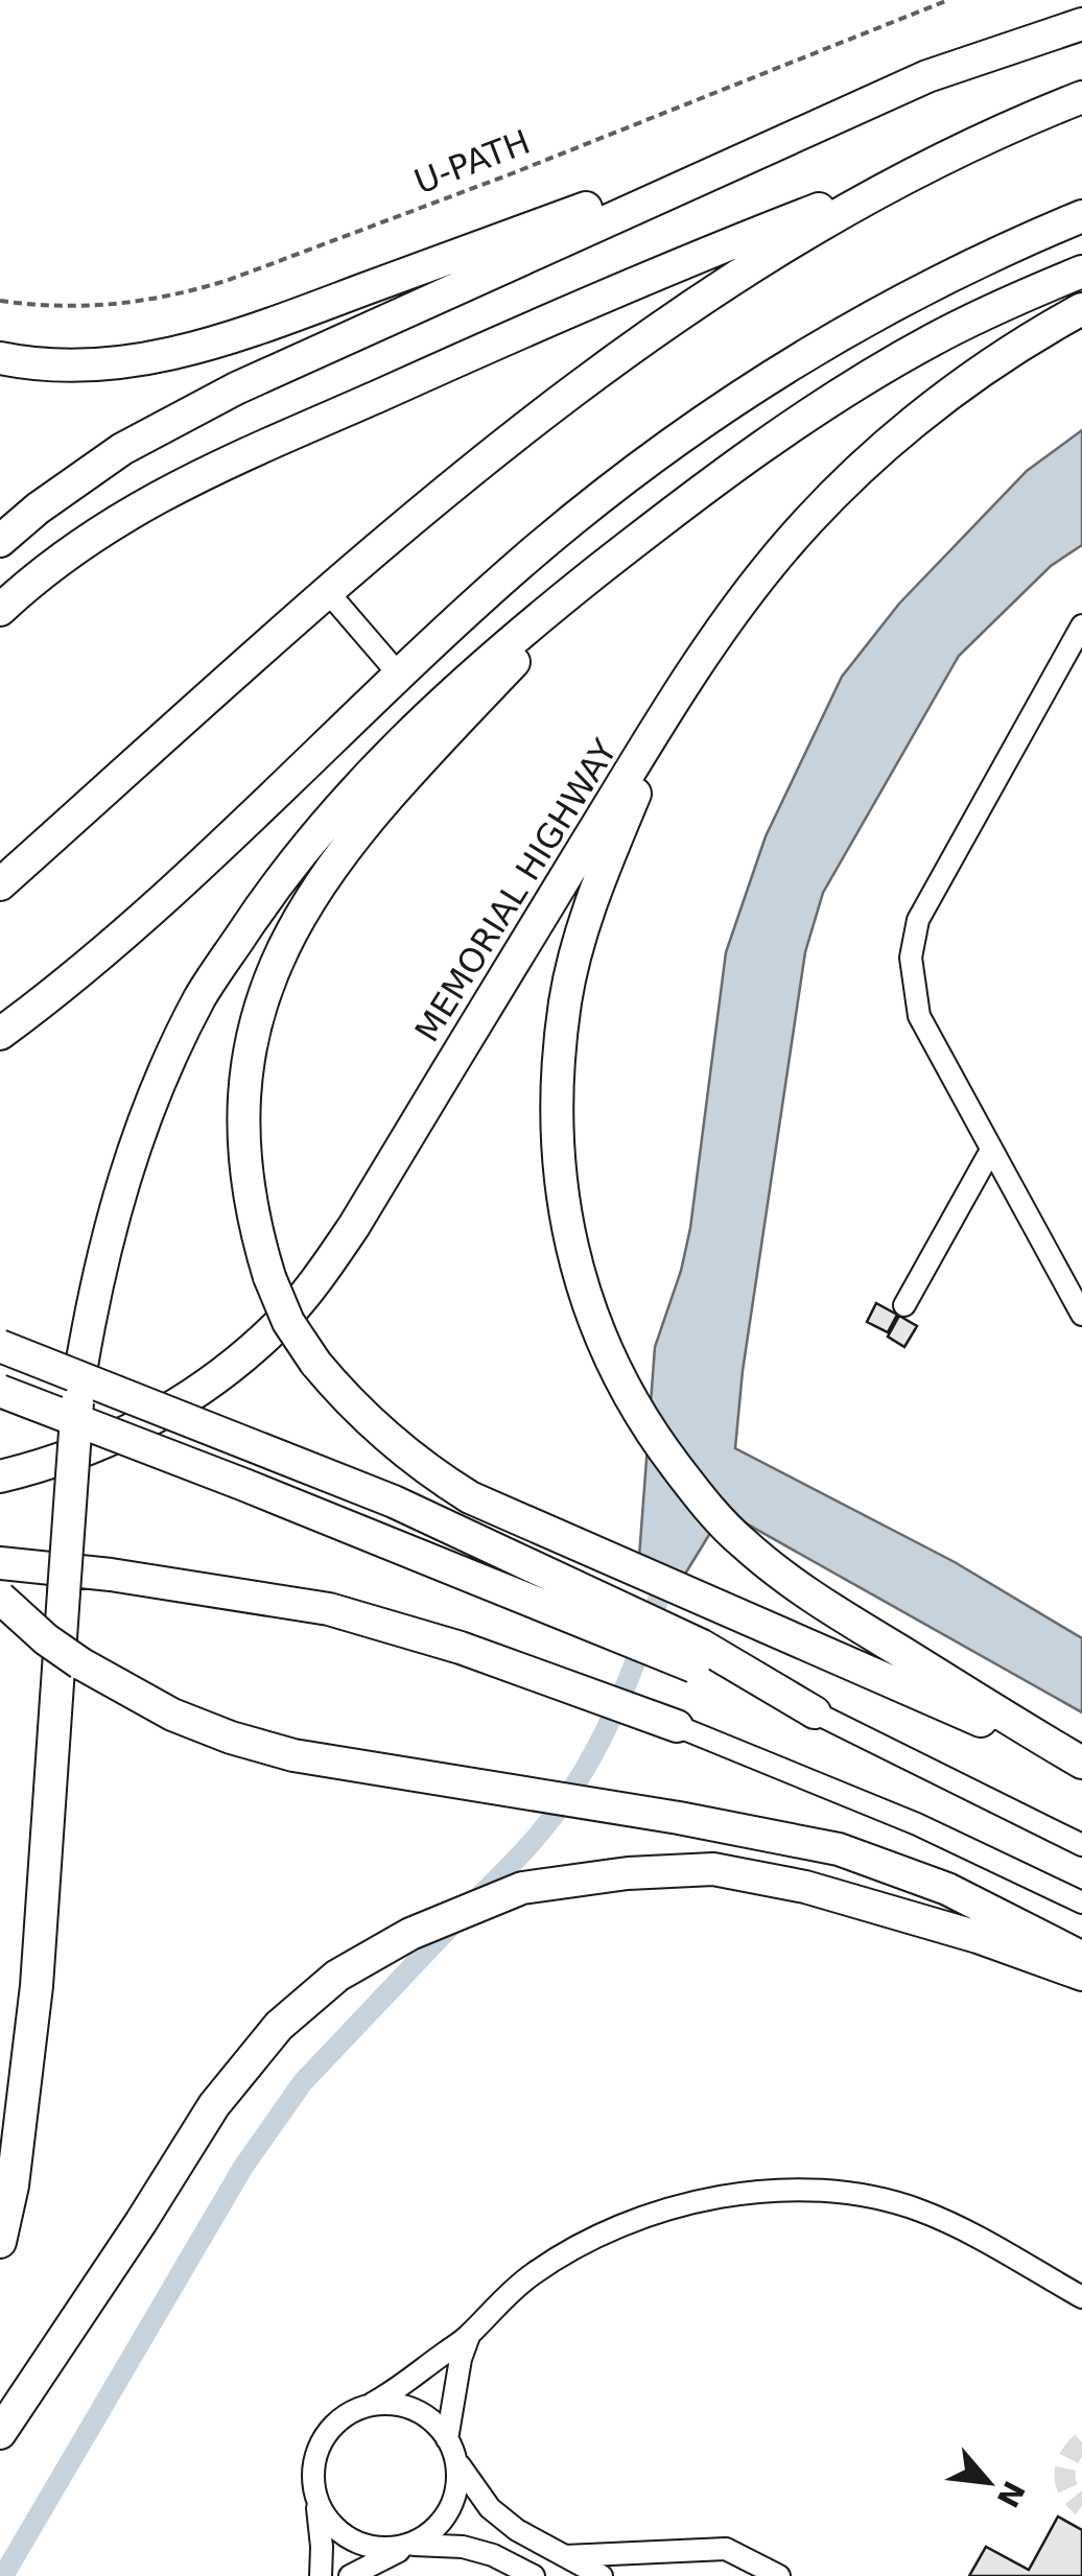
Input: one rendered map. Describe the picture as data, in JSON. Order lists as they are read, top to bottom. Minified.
{"streets":{"highway":["MEMORIAL HIGHWAY"],"path":["U-PATH"]},"north":"bottom right"}
